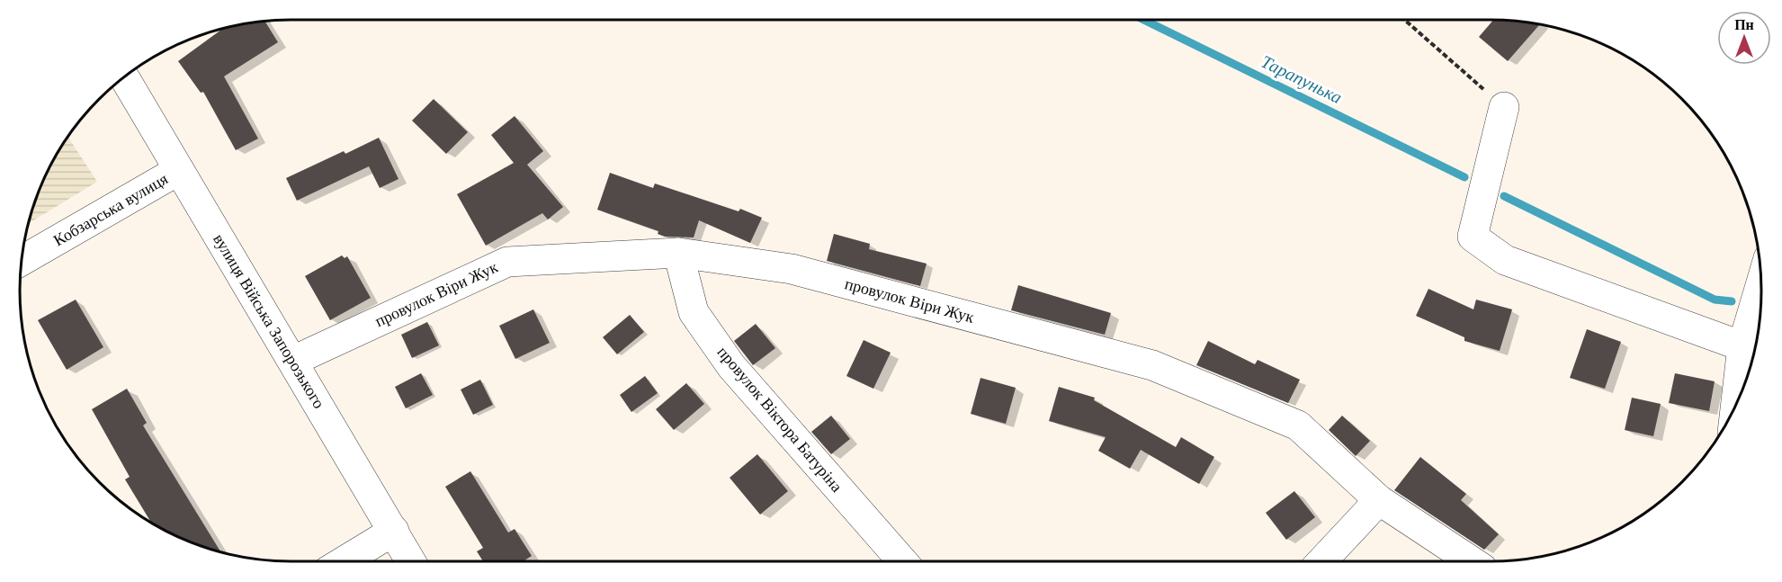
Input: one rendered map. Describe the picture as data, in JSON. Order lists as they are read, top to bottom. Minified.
{"streets":{"street":["Кобзарська вулиця","провулок Віри Жук","вулиця Війська Запорозького","провулок Віктора Батуріна"]},"crossings":[["Кобзарська вулиця","вулиця Війська Запорозького"],["провулок Віри Жук","вулиця Війська Запорозького"],["провулок Віри Жук","провулок Віктора Батуріна"]],"water":["Тарапунька"],"north":"top"}
